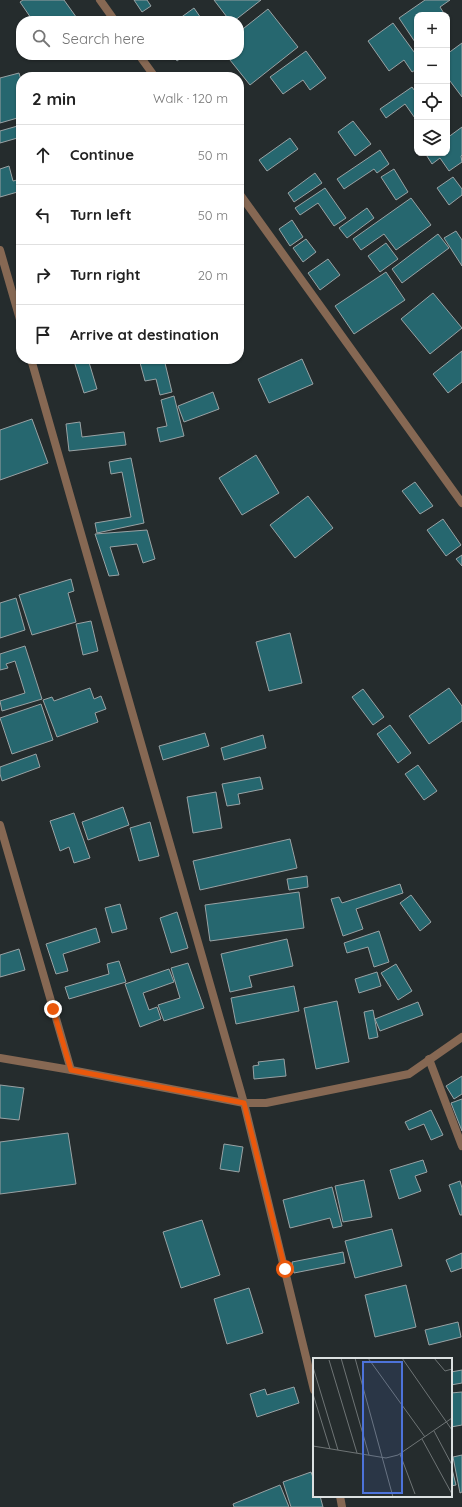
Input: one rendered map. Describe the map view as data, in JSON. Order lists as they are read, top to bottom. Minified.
{"page":{"map_buttons":["+","−"],"search":"Search here","heading":["2 min","Walk · 120 m"],"list":[["Continue","50 m"],["Turn left","50 m"],["Turn right","20 m"],"Arrive at destination"]}}
